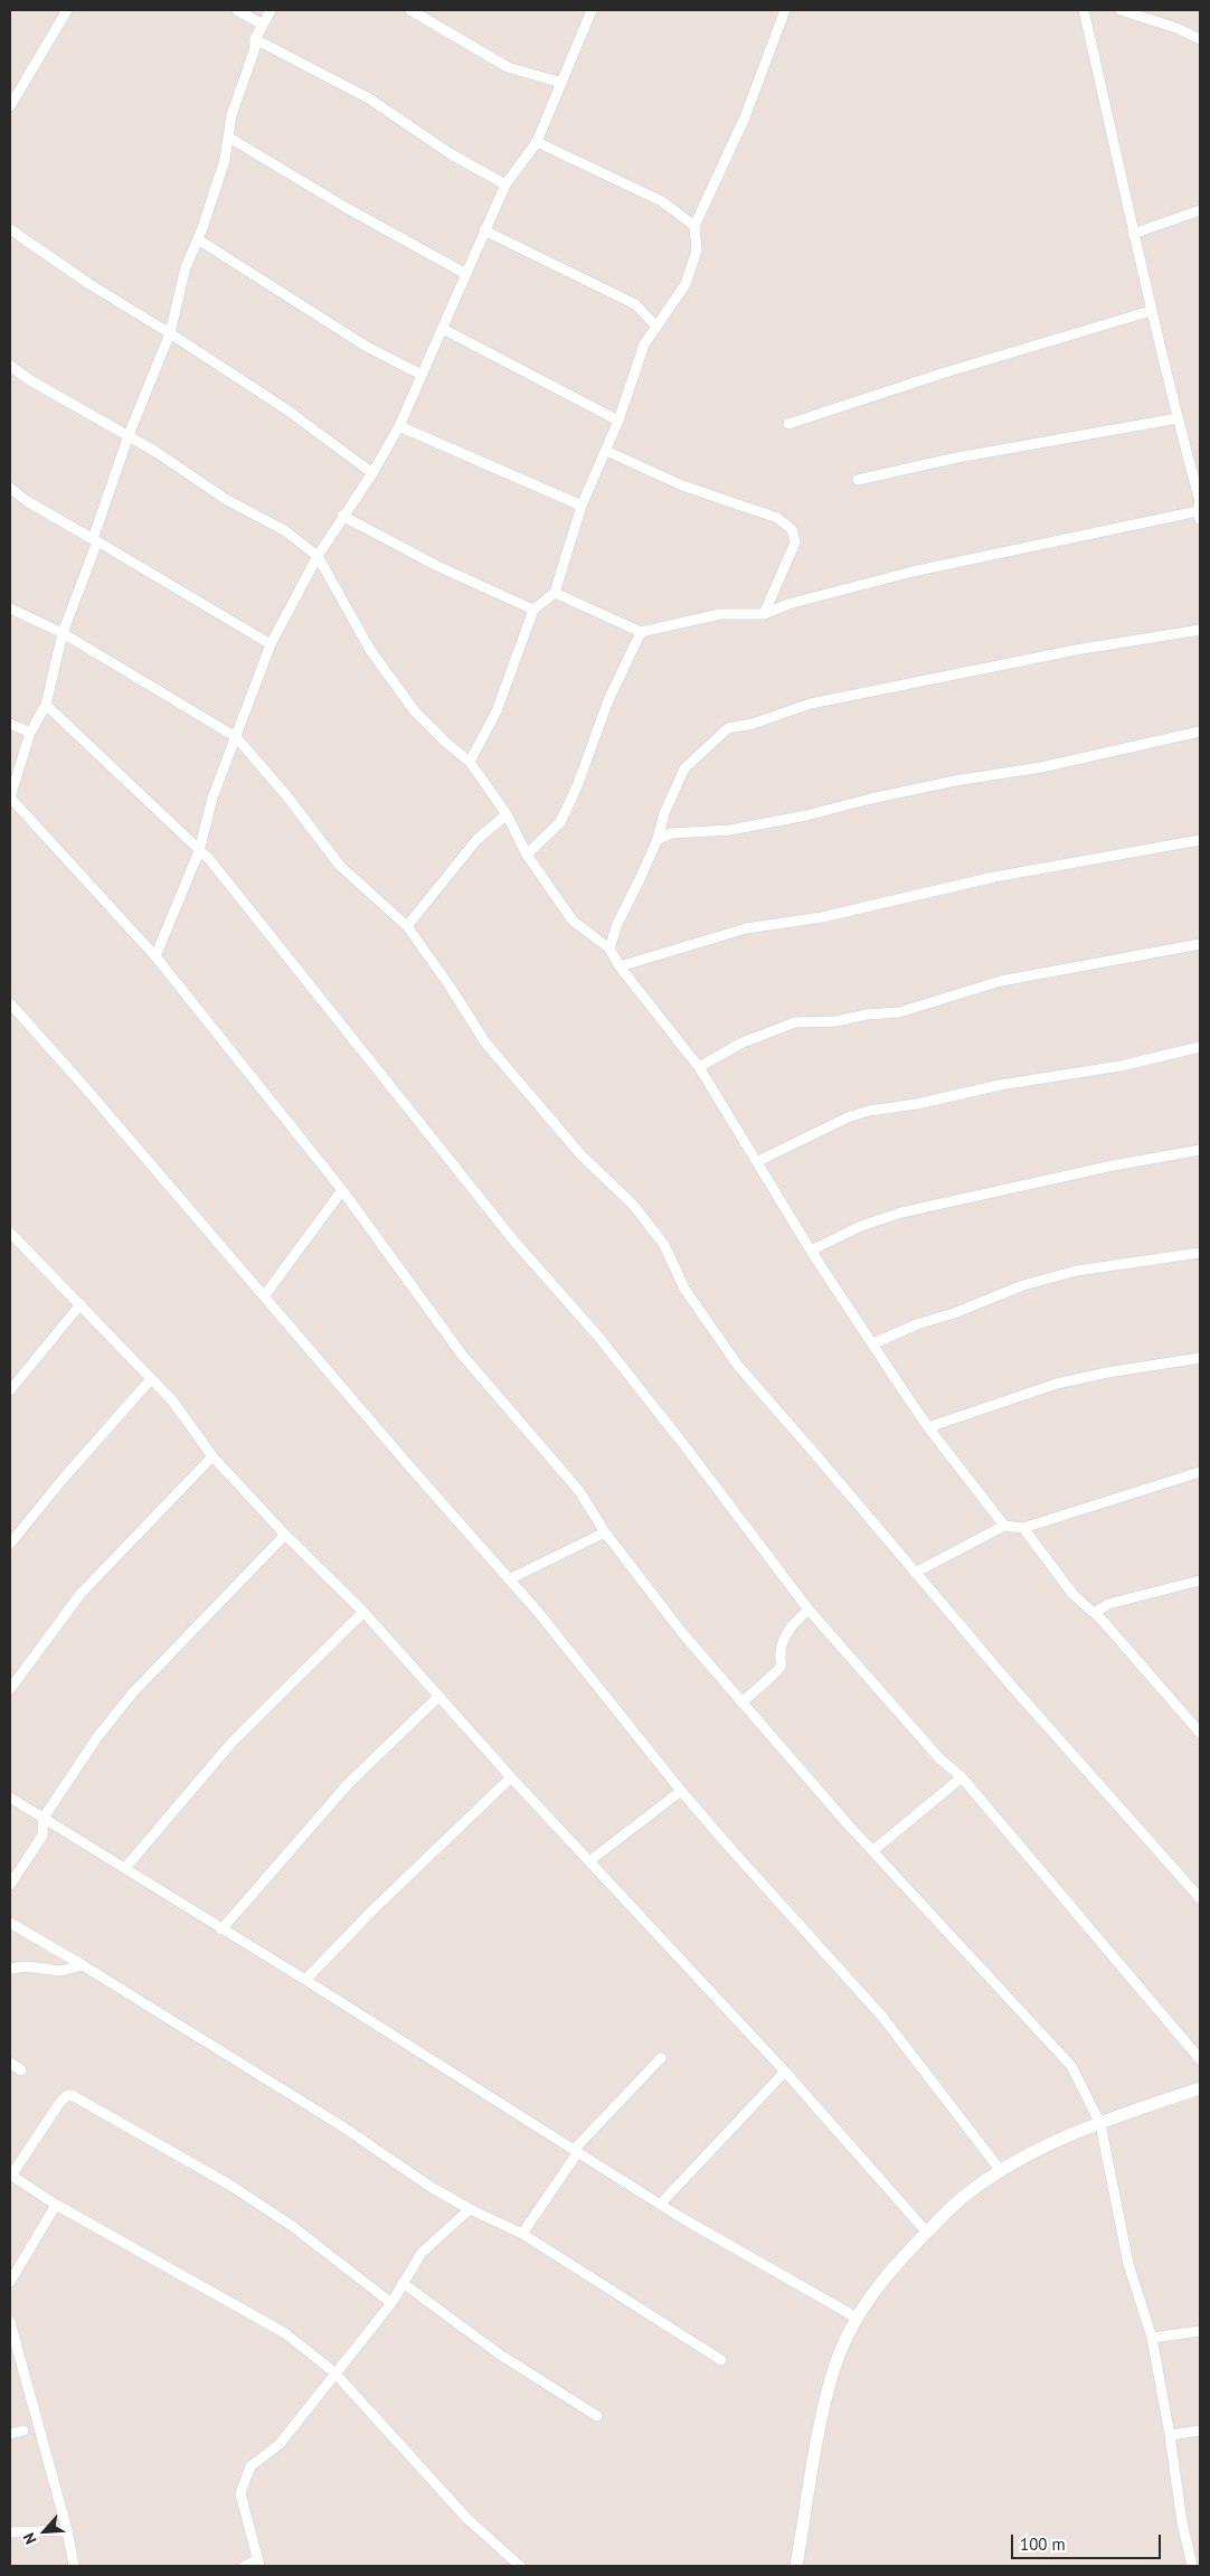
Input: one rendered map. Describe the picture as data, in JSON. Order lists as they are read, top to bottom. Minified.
{"scale_bar":"100 m","north":"bottom left"}
